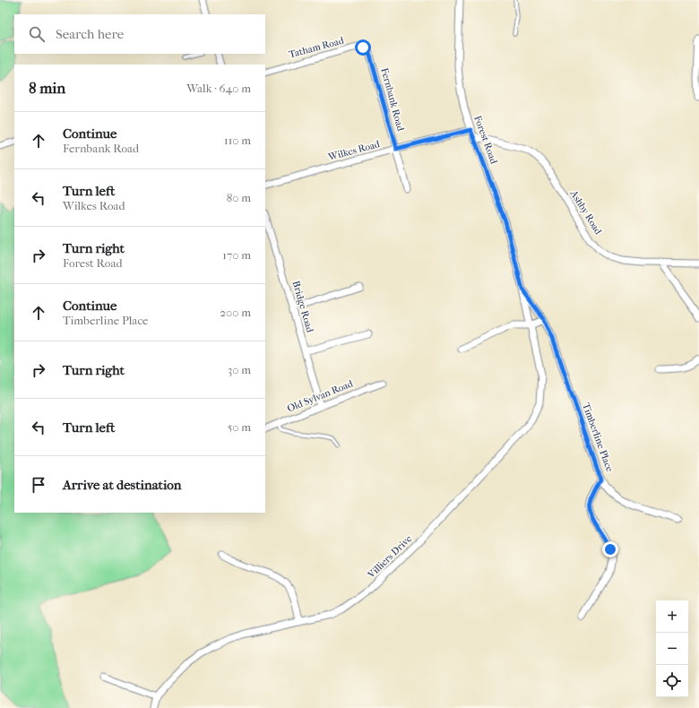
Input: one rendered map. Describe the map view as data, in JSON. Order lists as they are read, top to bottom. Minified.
{"streets":{"street":["Tatham Road","Fernbank Road","Forest Road","Wilkes Road","Ashby Road","Bridge Road","Old Sylvan Road","Timberline Place","Villiers Drive"]},"crossings":[["Tatham Road","Fernbank Road"],["Fernbank Road","Wilkes Road"],["Forest Road","Wilkes Road"],["Forest Road","Ashby Road"],["Forest Road","Timberline Place"],["Forest Road","Villiers Drive"],["Wilkes Road","Ashby Road"],["Bridge Road","Old Sylvan Road"]],"page":{"search":"Search here","heading":["8 min","Walk · 640 m"],"list":[["Continue","Fernbank Road","110 m"],["Turn left","Wilkes Road","80 m"],["Turn right","Forest Road","170 m"],["Continue","Timberline Place","200 m"],["Turn right","30 m"],["Turn left","50 m"],"Arrive at destination"],"map_buttons":["+","−"]}}
